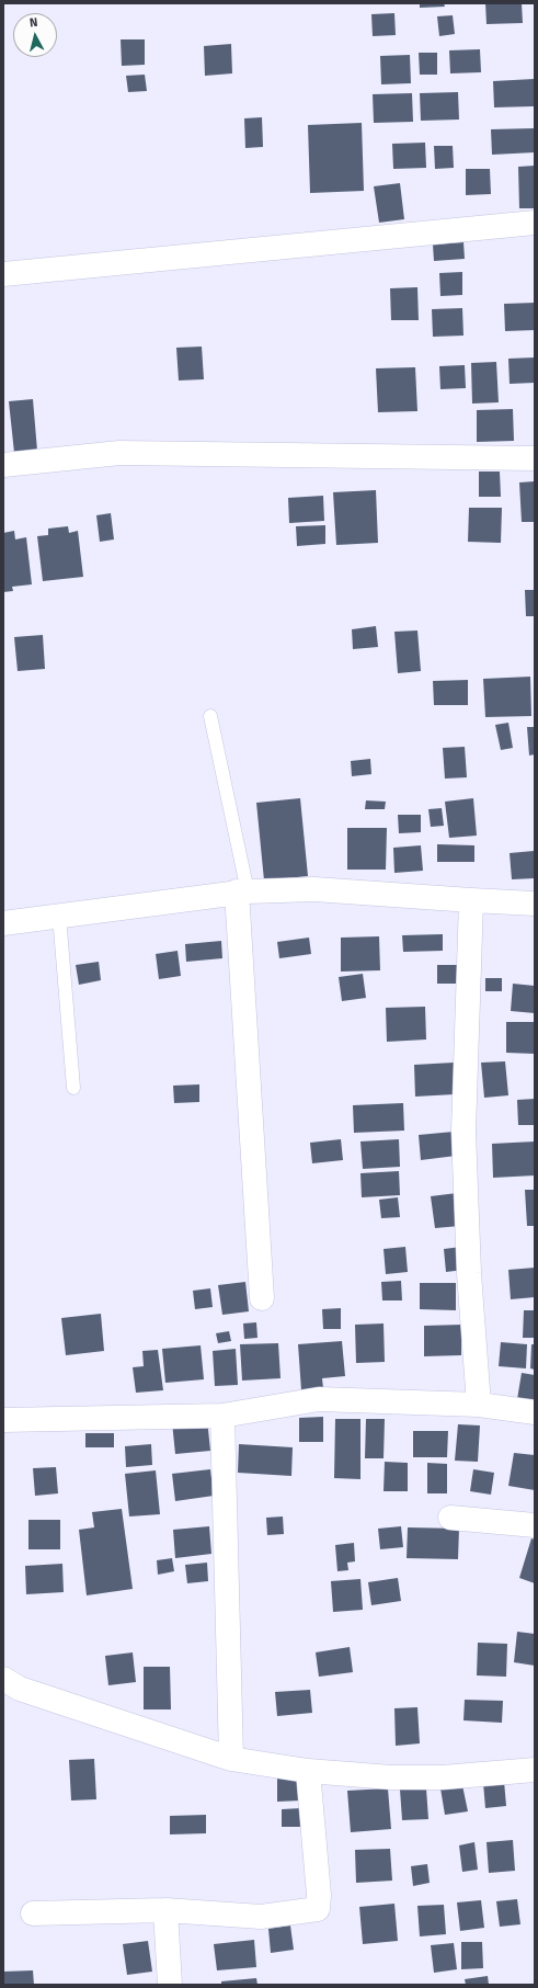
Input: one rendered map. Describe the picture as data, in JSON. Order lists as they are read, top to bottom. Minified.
{"north":"top"}
